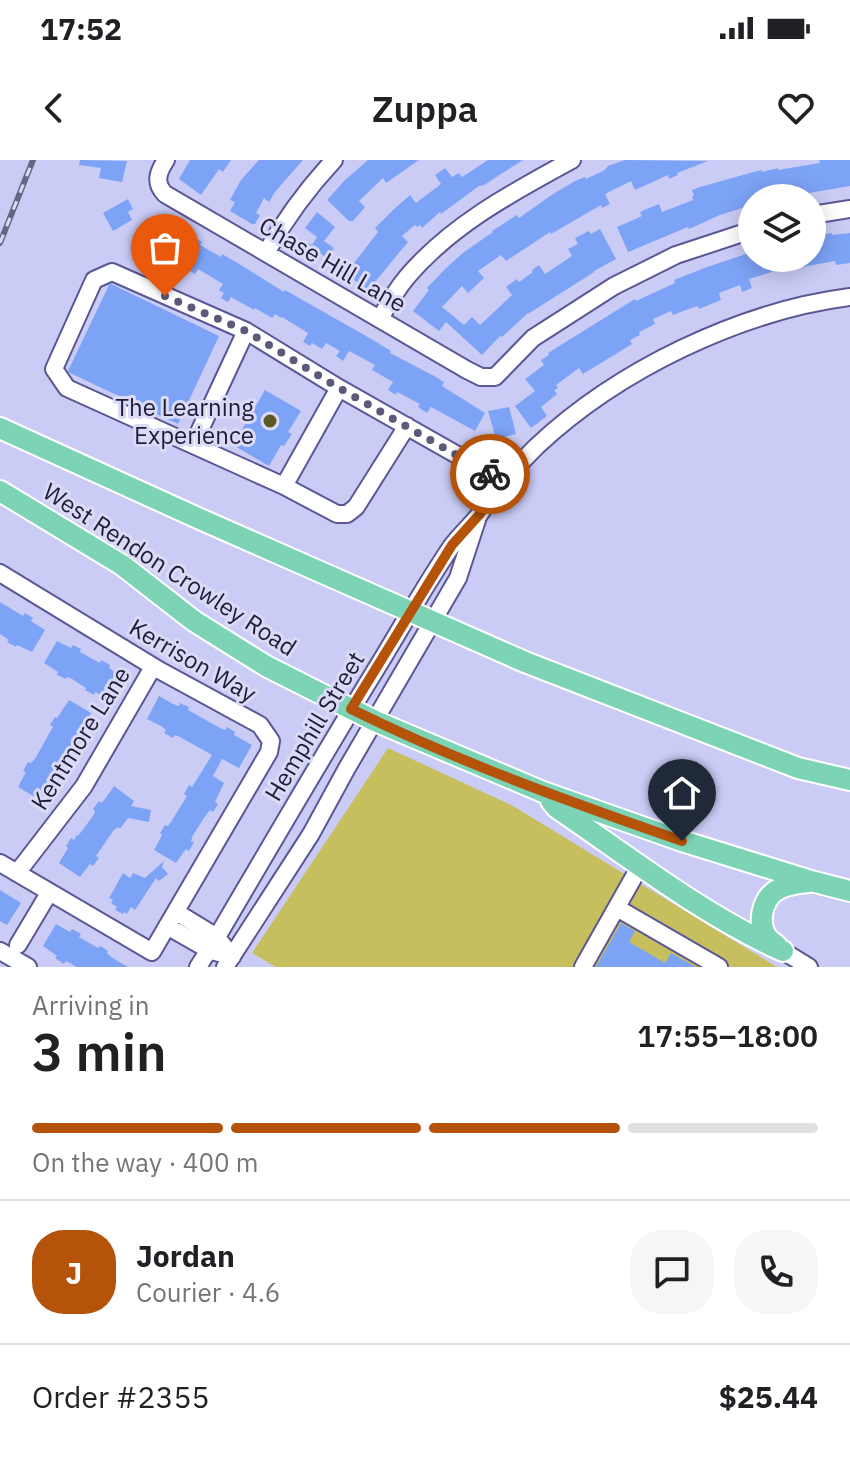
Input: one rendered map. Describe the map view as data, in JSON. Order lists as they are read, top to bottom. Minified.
{"streets":{"main road":["West Rendon Crowley Road"],"street":["Chase Hill Lane","Kerrison Way","Hemphill Street","Kentmore Lane"]},"crossings":[["West Rendon Crowley Road","Hemphill Street"],["Kerrison Way","Kentmore Lane"]],"places":["The Learning Experience"],"page":{"status":"17:52","header":"Zuppa","heading":["3 min","Arriving in","17:55–18:00"],"panel":["Jordan","Courier · 4.6","Order #2355","$25.44"],"bar":"On the way · 400 m","round":"J"}}
